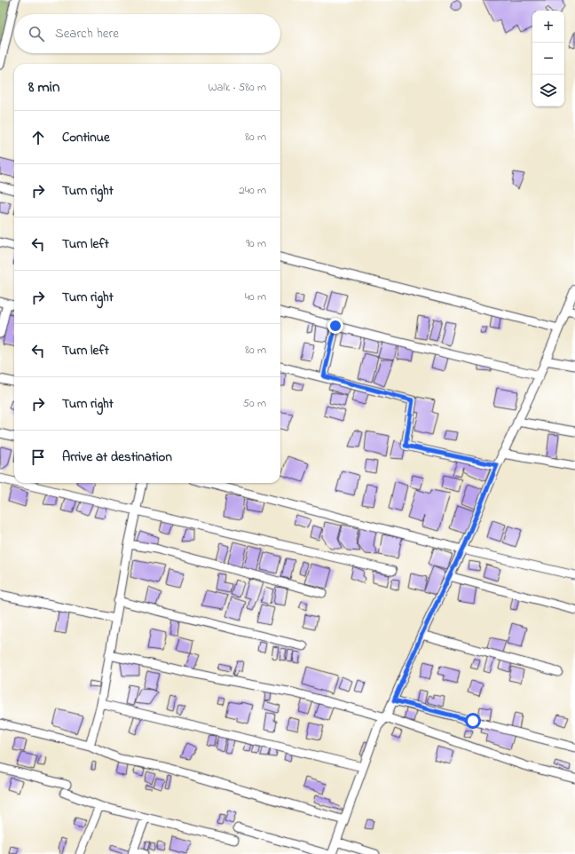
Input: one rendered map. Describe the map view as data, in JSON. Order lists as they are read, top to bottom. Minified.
{"page":{"map_buttons":["+","−"],"search":"Search here","heading":["8 min","Walk · 580 m"],"list":[["Continue","80 m"],["Turn right","240 m"],["Turn left","90 m"],["Turn right","40 m"],["Turn left","80 m"],["Turn right","50 m"],"Arrive at destination"]}}
